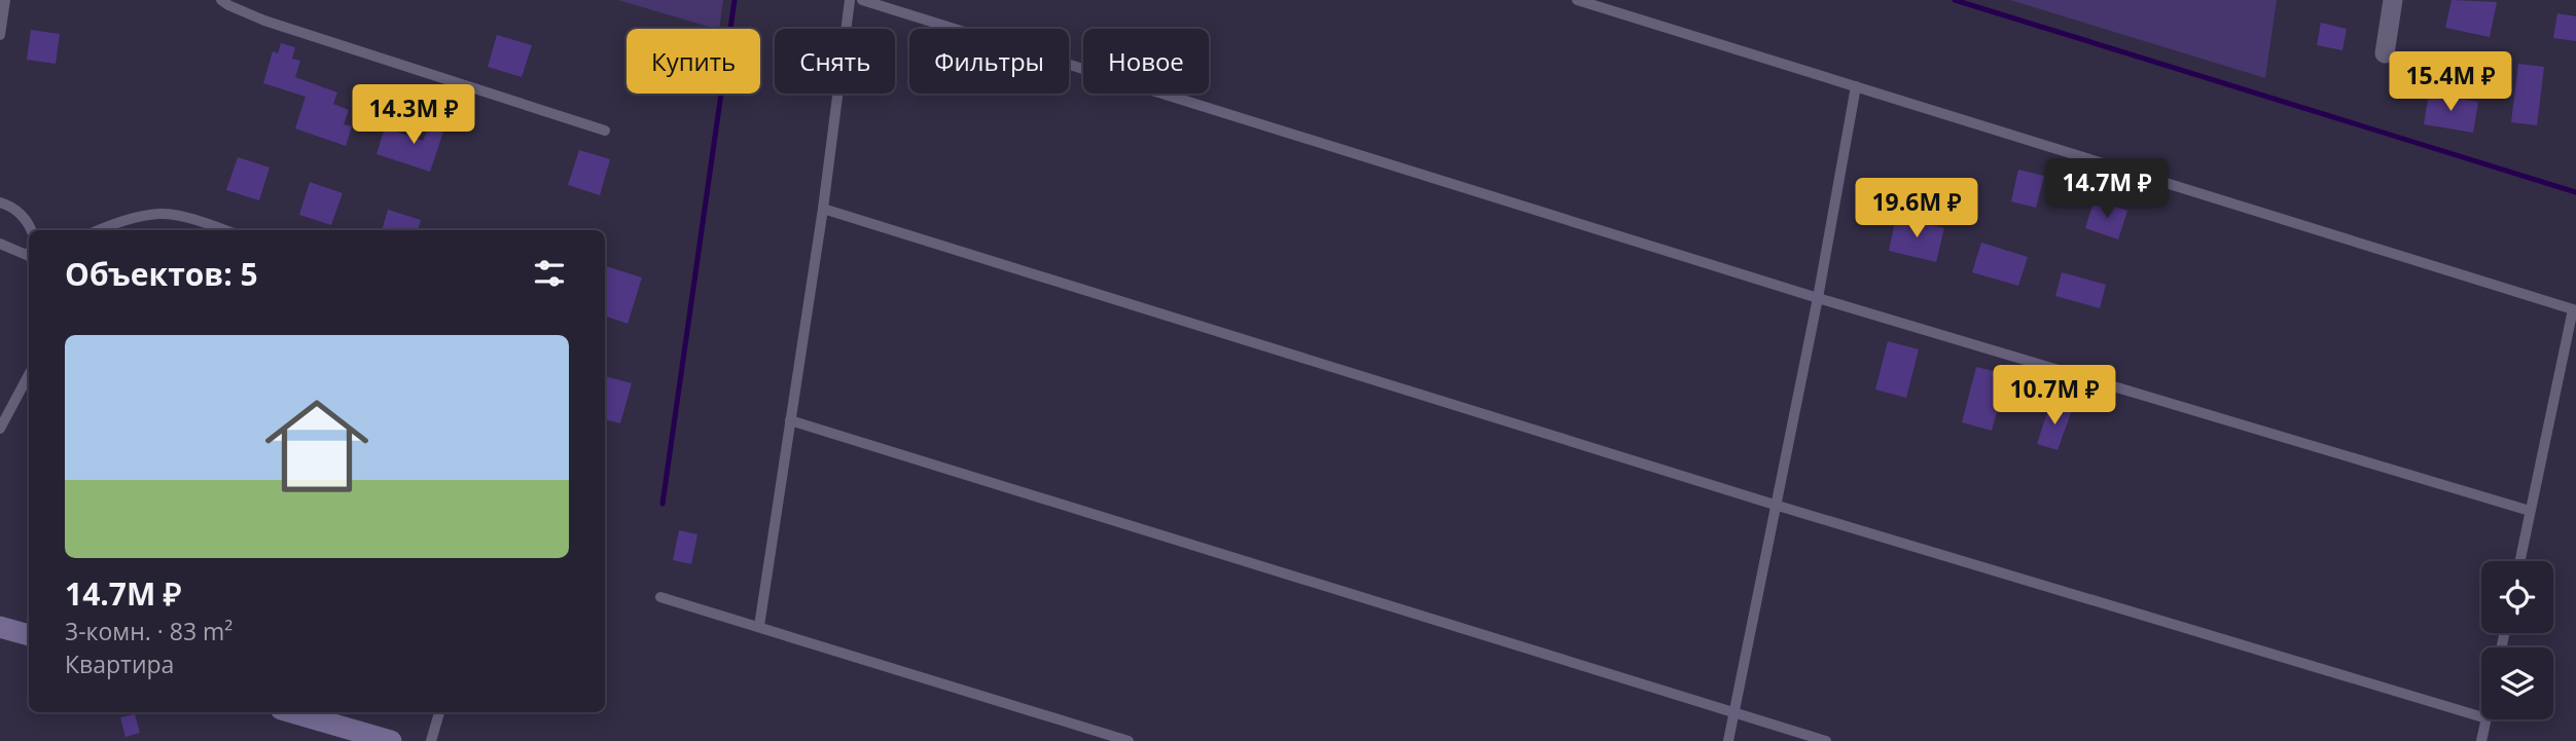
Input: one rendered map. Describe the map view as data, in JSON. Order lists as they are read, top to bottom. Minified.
{"page":{"chip":["Купить","Снять","Фильтры","Новое"],"price":["15.4M ₽","14.3M ₽","14.7M ₽","19.6M ₽","10.7M ₽"],"heading":"Объектов: 5","list":[{"name":"14.7M ₽","note":"3-комн. · 83 m² · Квартира"}]}}
